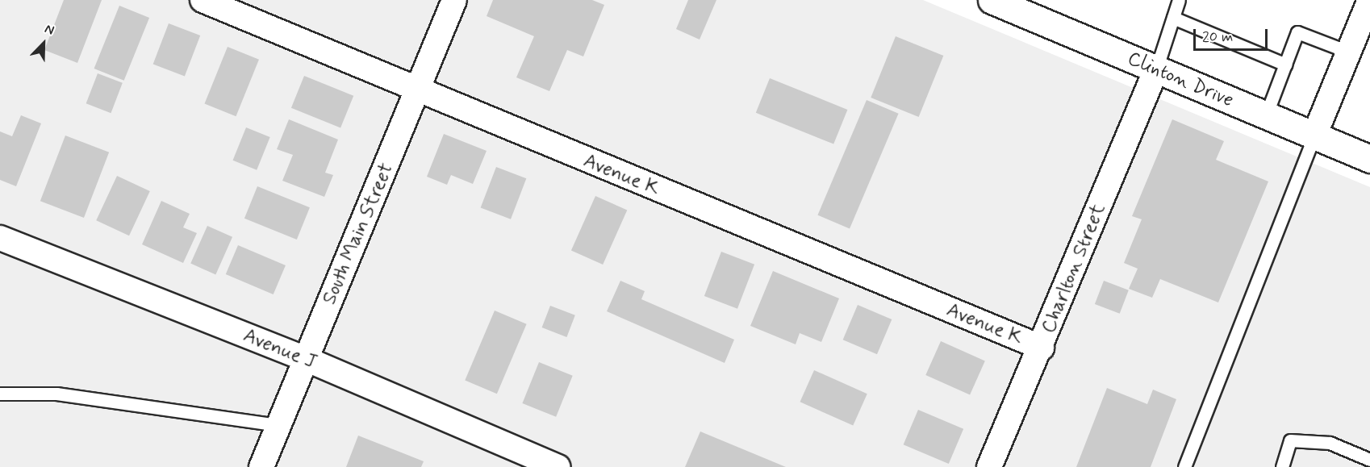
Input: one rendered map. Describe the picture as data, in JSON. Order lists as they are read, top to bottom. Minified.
{"streets":{"main road":["Clinton Drive"],"street":["Avenue K","South Main Street","Charlton Street","Avenue J"]},"crossings":[["Clinton Drive","Charlton Street"],["Avenue K","South Main Street"],["Avenue K","Charlton Street"],["South Main Street","Avenue J"]],"scale_bar":"20 m","north":"top right"}
